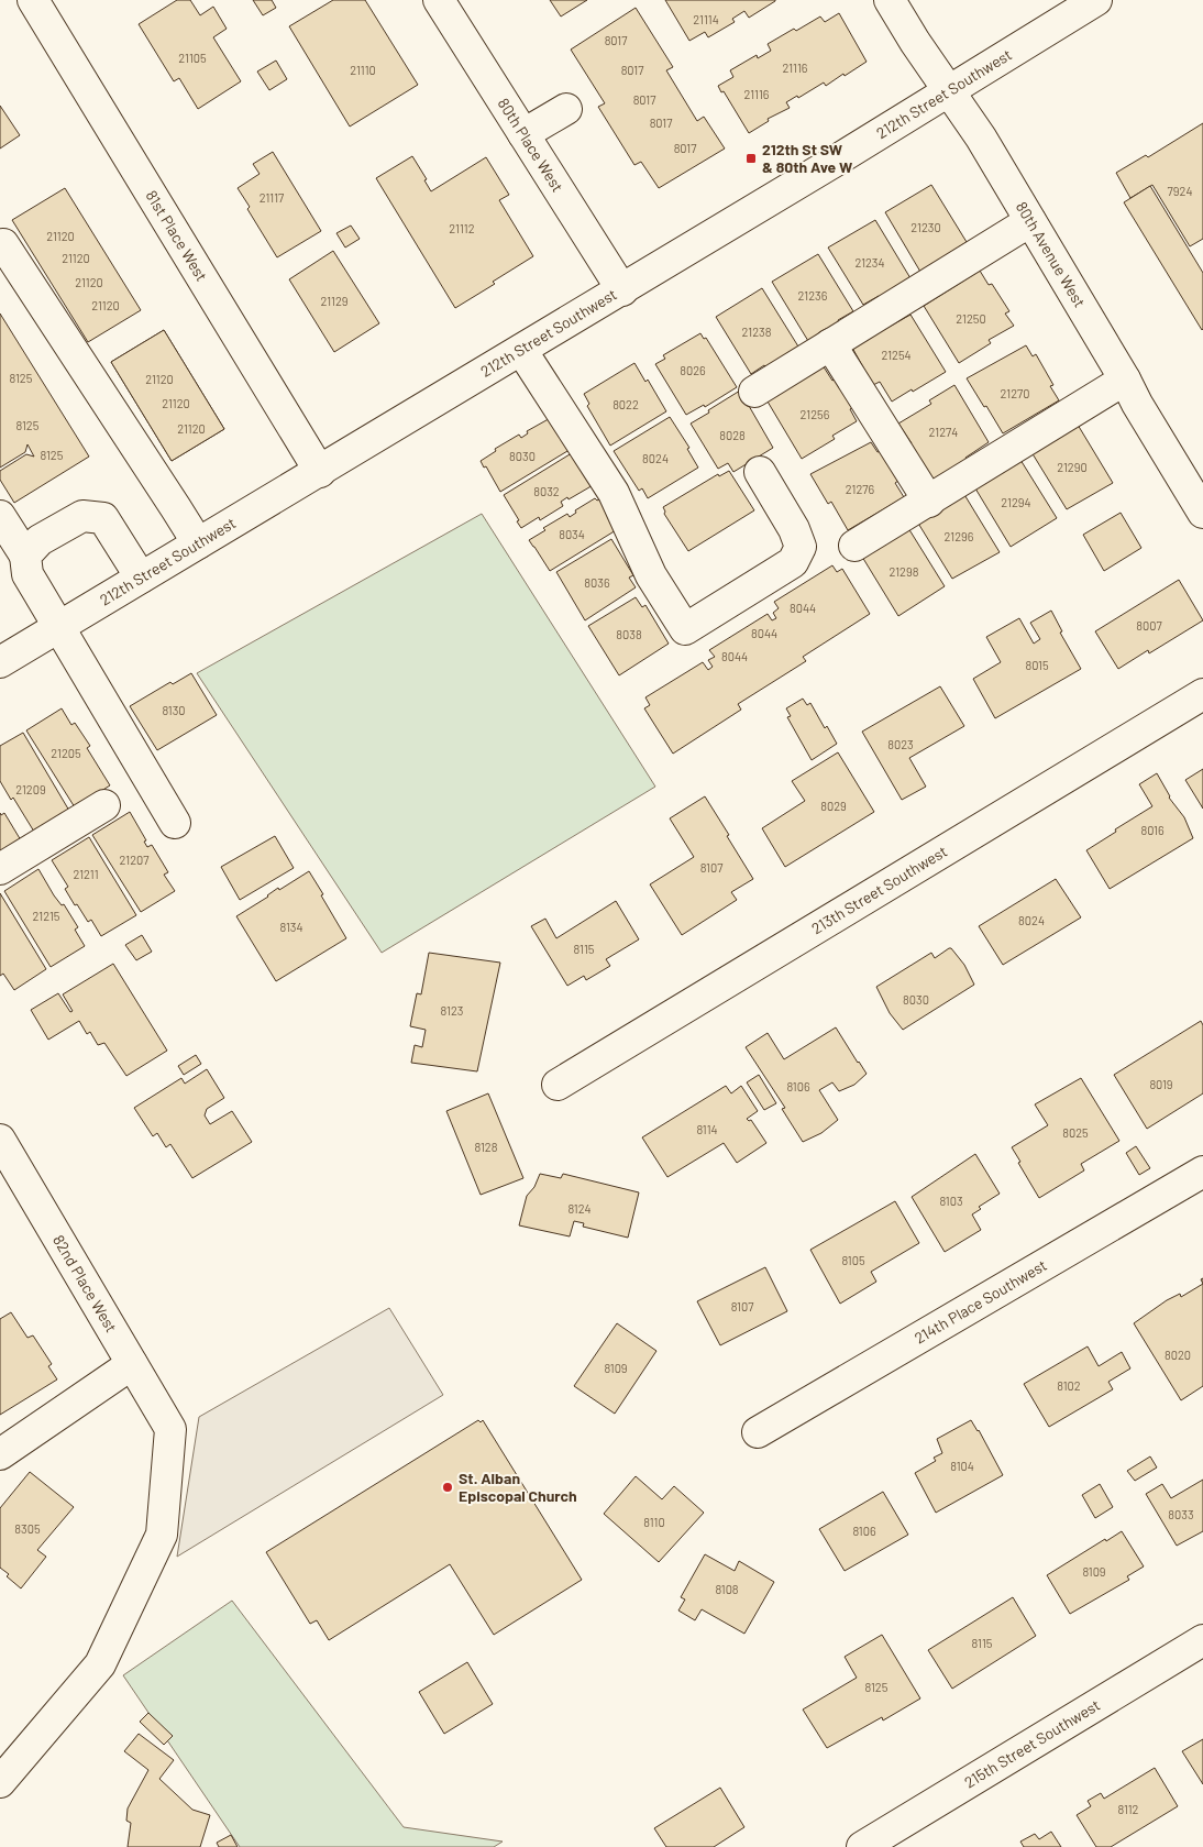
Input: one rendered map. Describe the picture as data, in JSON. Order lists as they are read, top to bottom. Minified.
{"streets":{"street":["212th Street Southwest","80th Place West","81st Place West","80th Avenue West","213th Street Southwest","82nd Place West","214th Place Southwest","215th Street Southwest"]},"crossings":[["212th Street Southwest","80th Place West"],["212th Street Southwest","81st Place West"],["212th Street Southwest","80th Avenue West"]],"places":{"transit":["212th St SW & 80th Ave W"],"other":["St. Alban Episcopal Church"]},"house_numbers":["21114","8017","21105","21116","21110","8017","21116","8017","8017","8017","7924","21117","21230","21112","21120","21120","21234","21120","21236","21129","21120","21250","21238","21254","8026","8125","21120","21270","21120","8022","21256","8125","21120","21274","8028","8125","8030","8024","21290","21276","8032","21294","8034","21296","21298","8036","8044","8007","8044","8038","8044","8015","8130","8023","21205","21209","8029","8016","21207","8107","21211","21215","8024","8134","8115","8030","8123","8019","8106","8114","8025","8128","8103","8124","8105","8107","8020","8109","8102","8104","8033","8110","8305","8106","8109","8108","8115","8125","8112"]}
